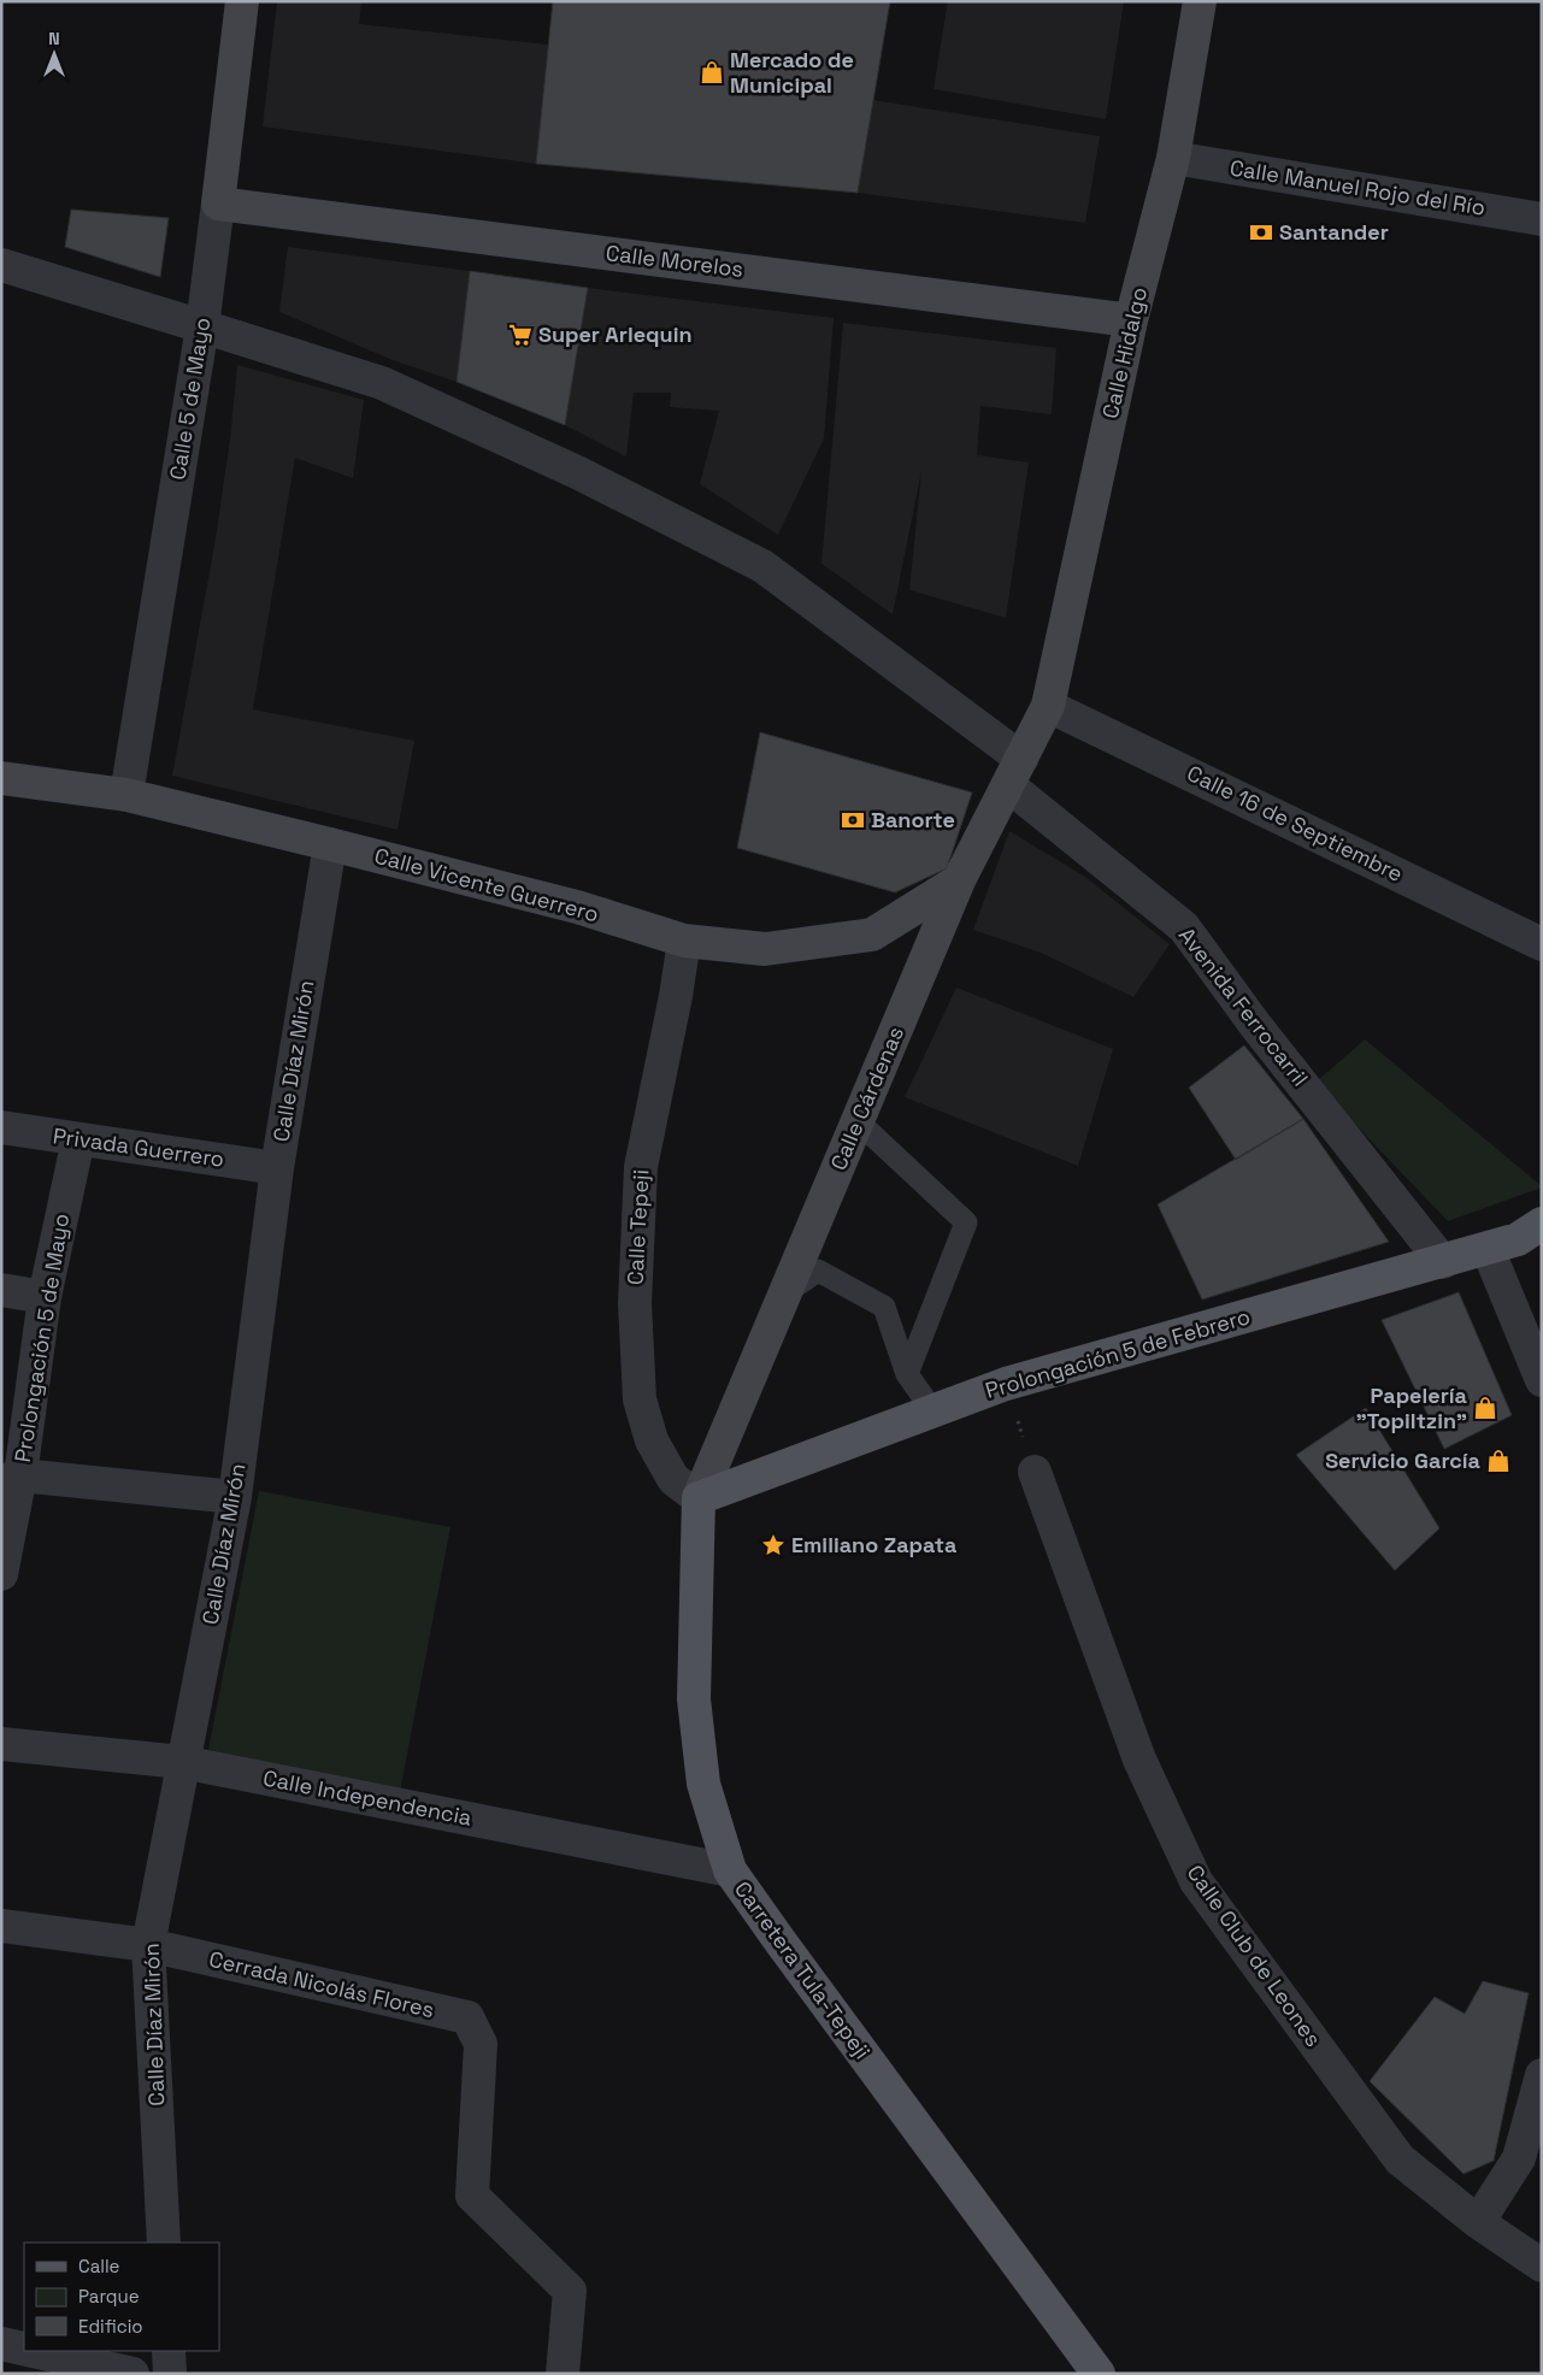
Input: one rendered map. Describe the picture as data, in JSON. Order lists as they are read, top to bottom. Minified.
{"streets":{"main road":["Calle Morelos","Calle Hidalgo","Calle 5 de Mayo","Calle Vicente Guerrero","Calle Cárdenas","Prolongación 5 de Febrero","Carretera Tula-Tepeji"],"street":["Calle Manuel Rojo del Río","Calle 16 de Septiembre","Avenida Ferrocarril","Calle Díaz Mirón","Privada Guerrero","Calle Tepeji","Prolongación 5 de Mayo","Calle Independencia","Calle Club de Leones","Cerrada Nicolás Flores"]},"crossings":[["Calle Manuel Rojo del Río","Calle Hidalgo"],["Calle Morelos","Calle Hidalgo"],["Calle Morelos","Calle 5 de Mayo"],["Calle Hidalgo","Calle 16 de Septiembre"],["Calle Hidalgo","Calle Cárdenas"],["Calle 5 de Mayo","Calle Vicente Guerrero"],["Calle 5 de Mayo","Avenida Ferrocarril"],["Calle 16 de Septiembre","Calle Cárdenas"],["Calle Vicente Guerrero","Calle Díaz Mirón"],["Calle Vicente Guerrero","Calle Cárdenas"],["Calle Vicente Guerrero","Calle Tepeji"],["Avenida Ferrocarril","Calle Cárdenas"],["Avenida Ferrocarril","Prolongación 5 de Febrero"],["Calle Díaz Mirón","Privada Guerrero"],["Calle Díaz Mirón","Calle Independencia"],["Calle Díaz Mirón","Cerrada Nicolás Flores"],["Calle Cárdenas","Calle Tepeji"],["Calle Cárdenas","Prolongación 5 de Febrero"],["Calle Cárdenas","Carretera Tula-Tepeji"],["Privada Guerrero","Prolongación 5 de Mayo"],["Calle Tepeji","Prolongación 5 de Febrero"],["Calle Tepeji","Carretera Tula-Tepeji"],["Prolongación 5 de Febrero","Carretera Tula-Tepeji"],["Calle Independencia","Carretera Tula-Tepeji"]],"places":{"shop":["Mercado de Municipal","Papelería \"Topiltzin\"","Servicio García"],"bank":["Santander","Banorte"],"supermarket":["Super Arlequin"],"place":["Emiliano Zapata"]},"legend":["Calle","Parque","Edificio"],"north":"top"}
